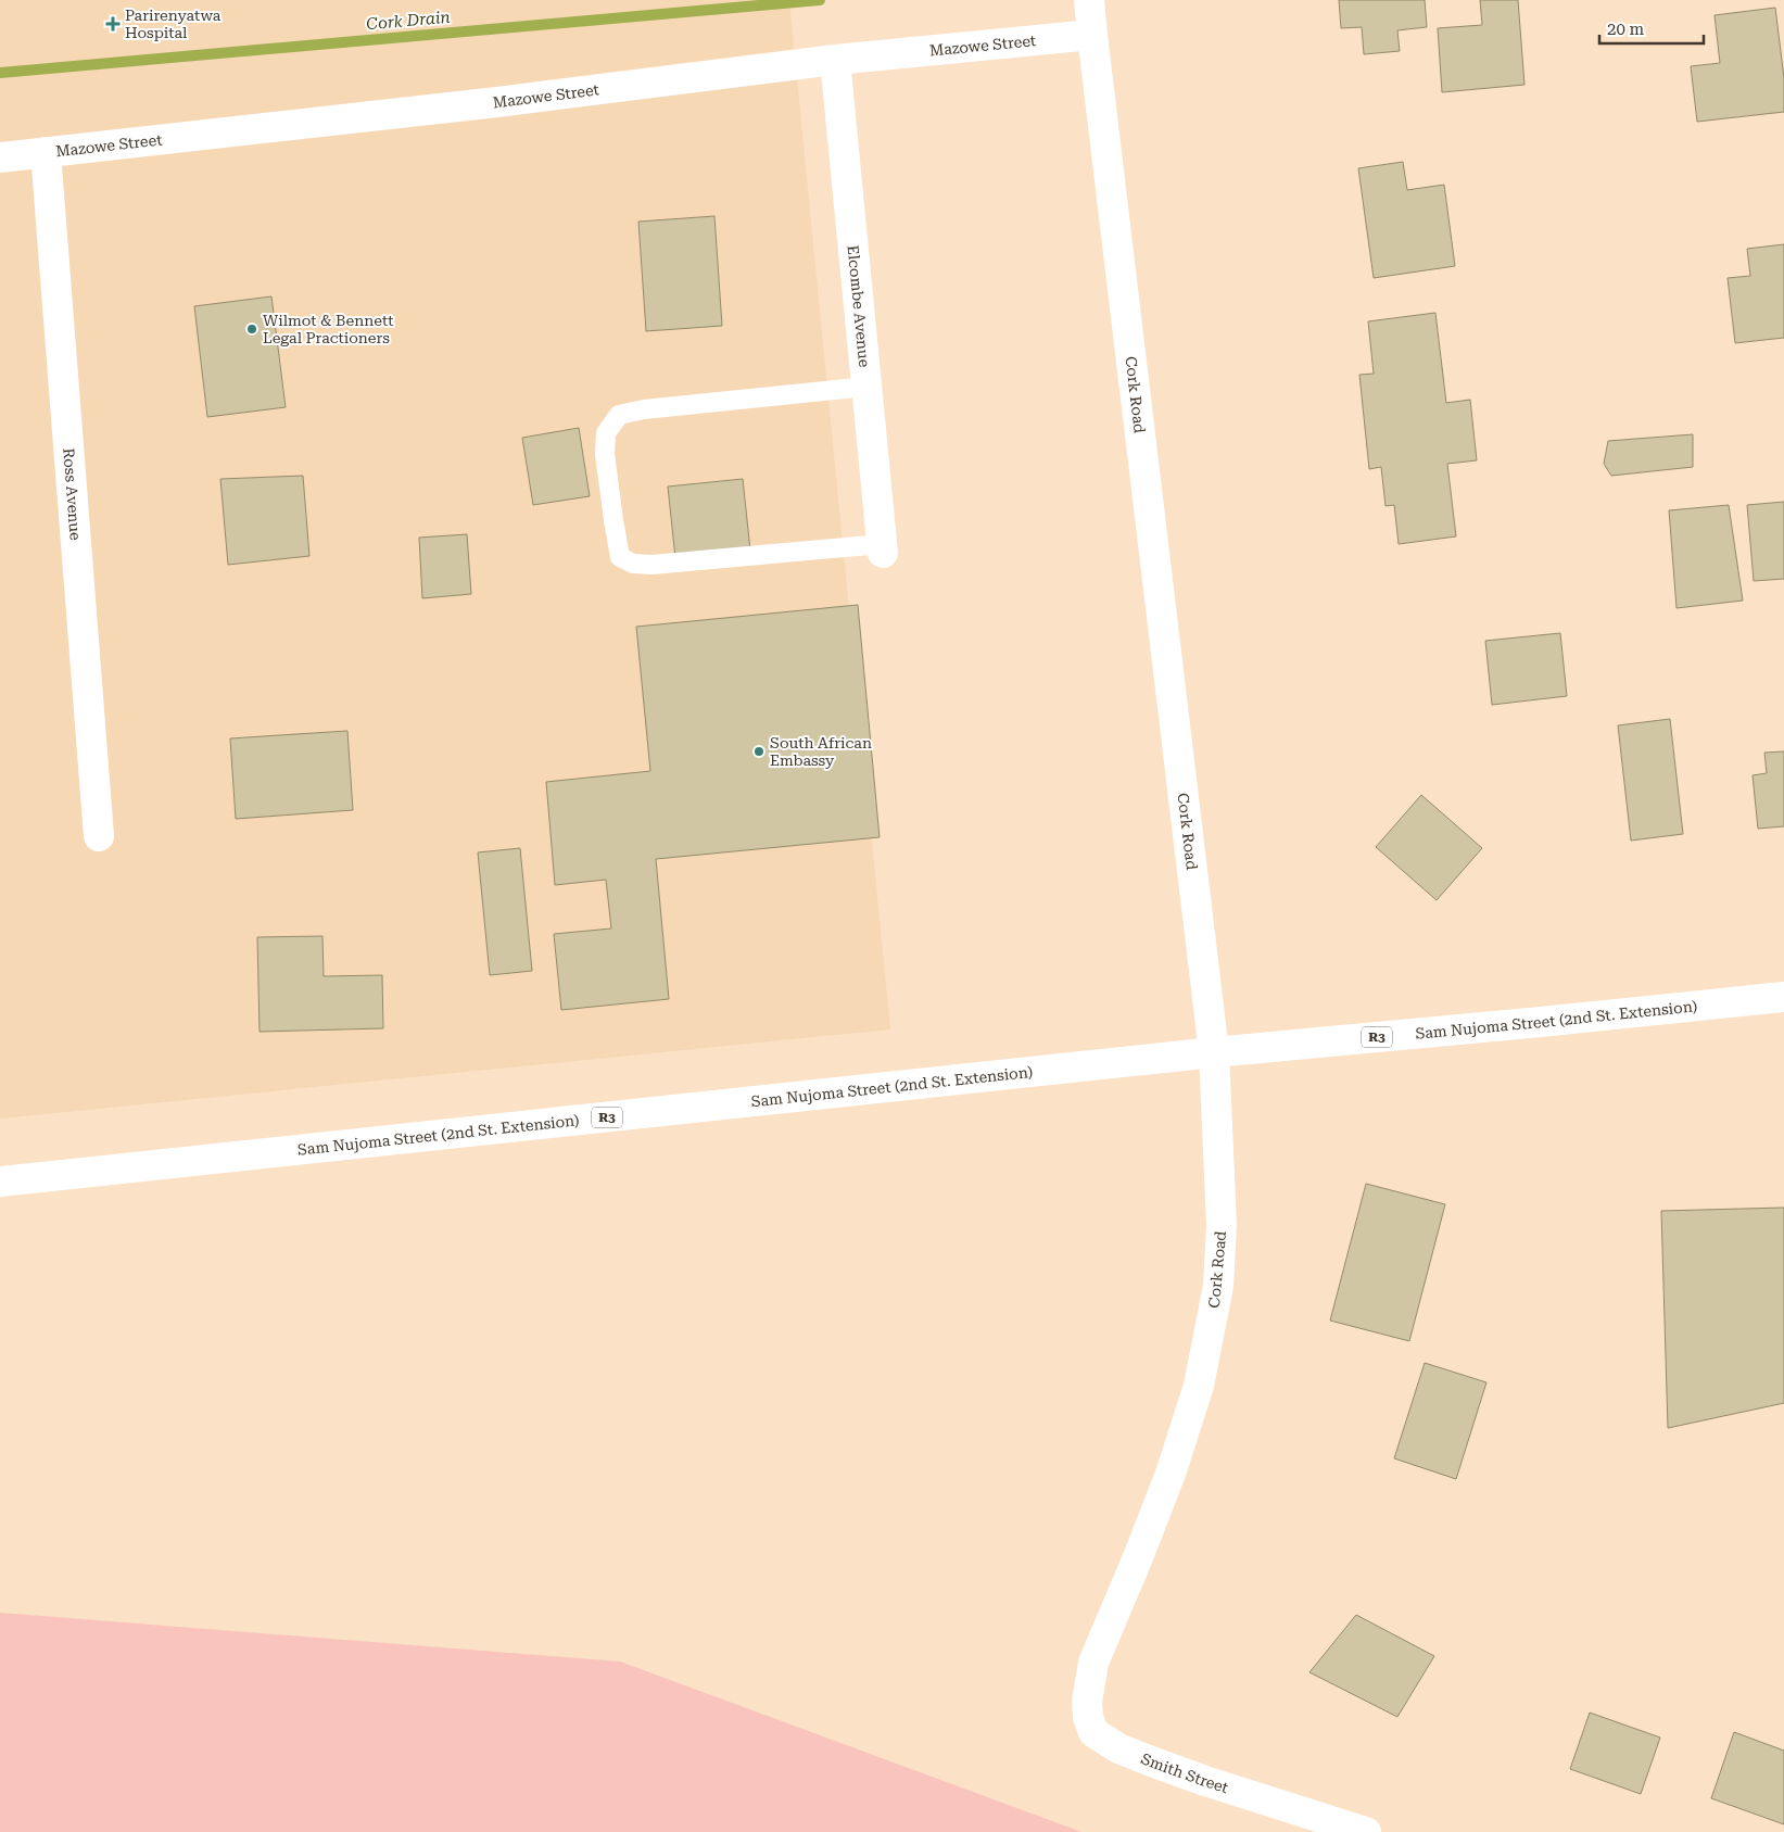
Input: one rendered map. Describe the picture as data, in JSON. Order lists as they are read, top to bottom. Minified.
{"streets":{"main road":["Mazowe Street","Elcombe Avenue","Cork Road","Ross Avenue","Sam Nujoma Street (2nd St. Extension)","R3","Smith Street"]},"crossings":[["Mazowe Street","Elcombe Avenue"],["Mazowe Street","Cork Road"],["Mazowe Street","Ross Avenue"],["Cork Road","Sam Nujoma Street (2nd St. Extension)"],["Cork Road","Smith Street"]],"water":["Cork Drain"],"places":{"health":["Parirenyatwa Hospital"],"other":["Wilmot & Bennett Legal Practioners","South African Embassy"]},"scale_bar":"20 m"}
